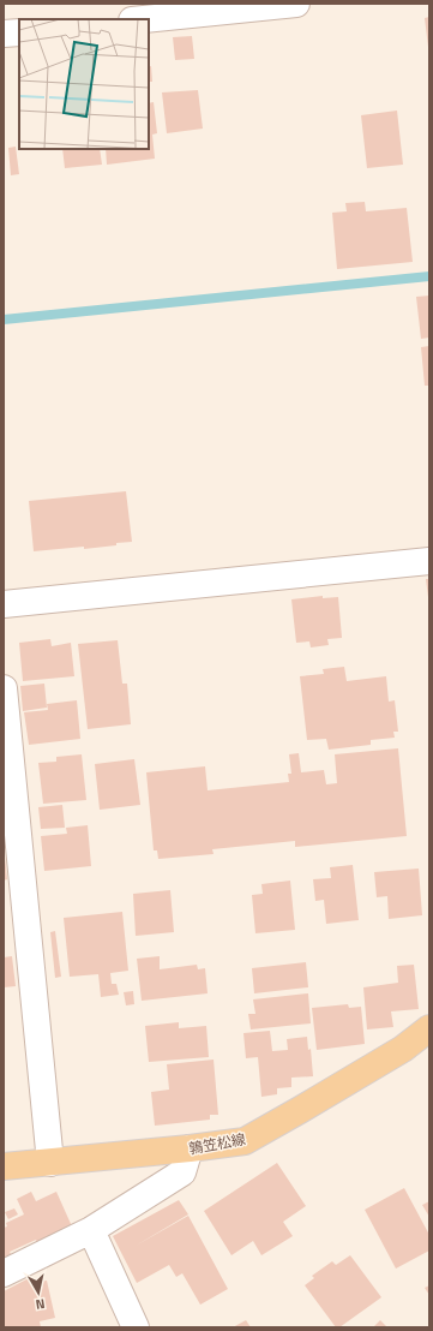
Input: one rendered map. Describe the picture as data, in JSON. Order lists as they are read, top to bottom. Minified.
{"streets":{"main road":["鶉笠松線"]},"north":"bottom"}
